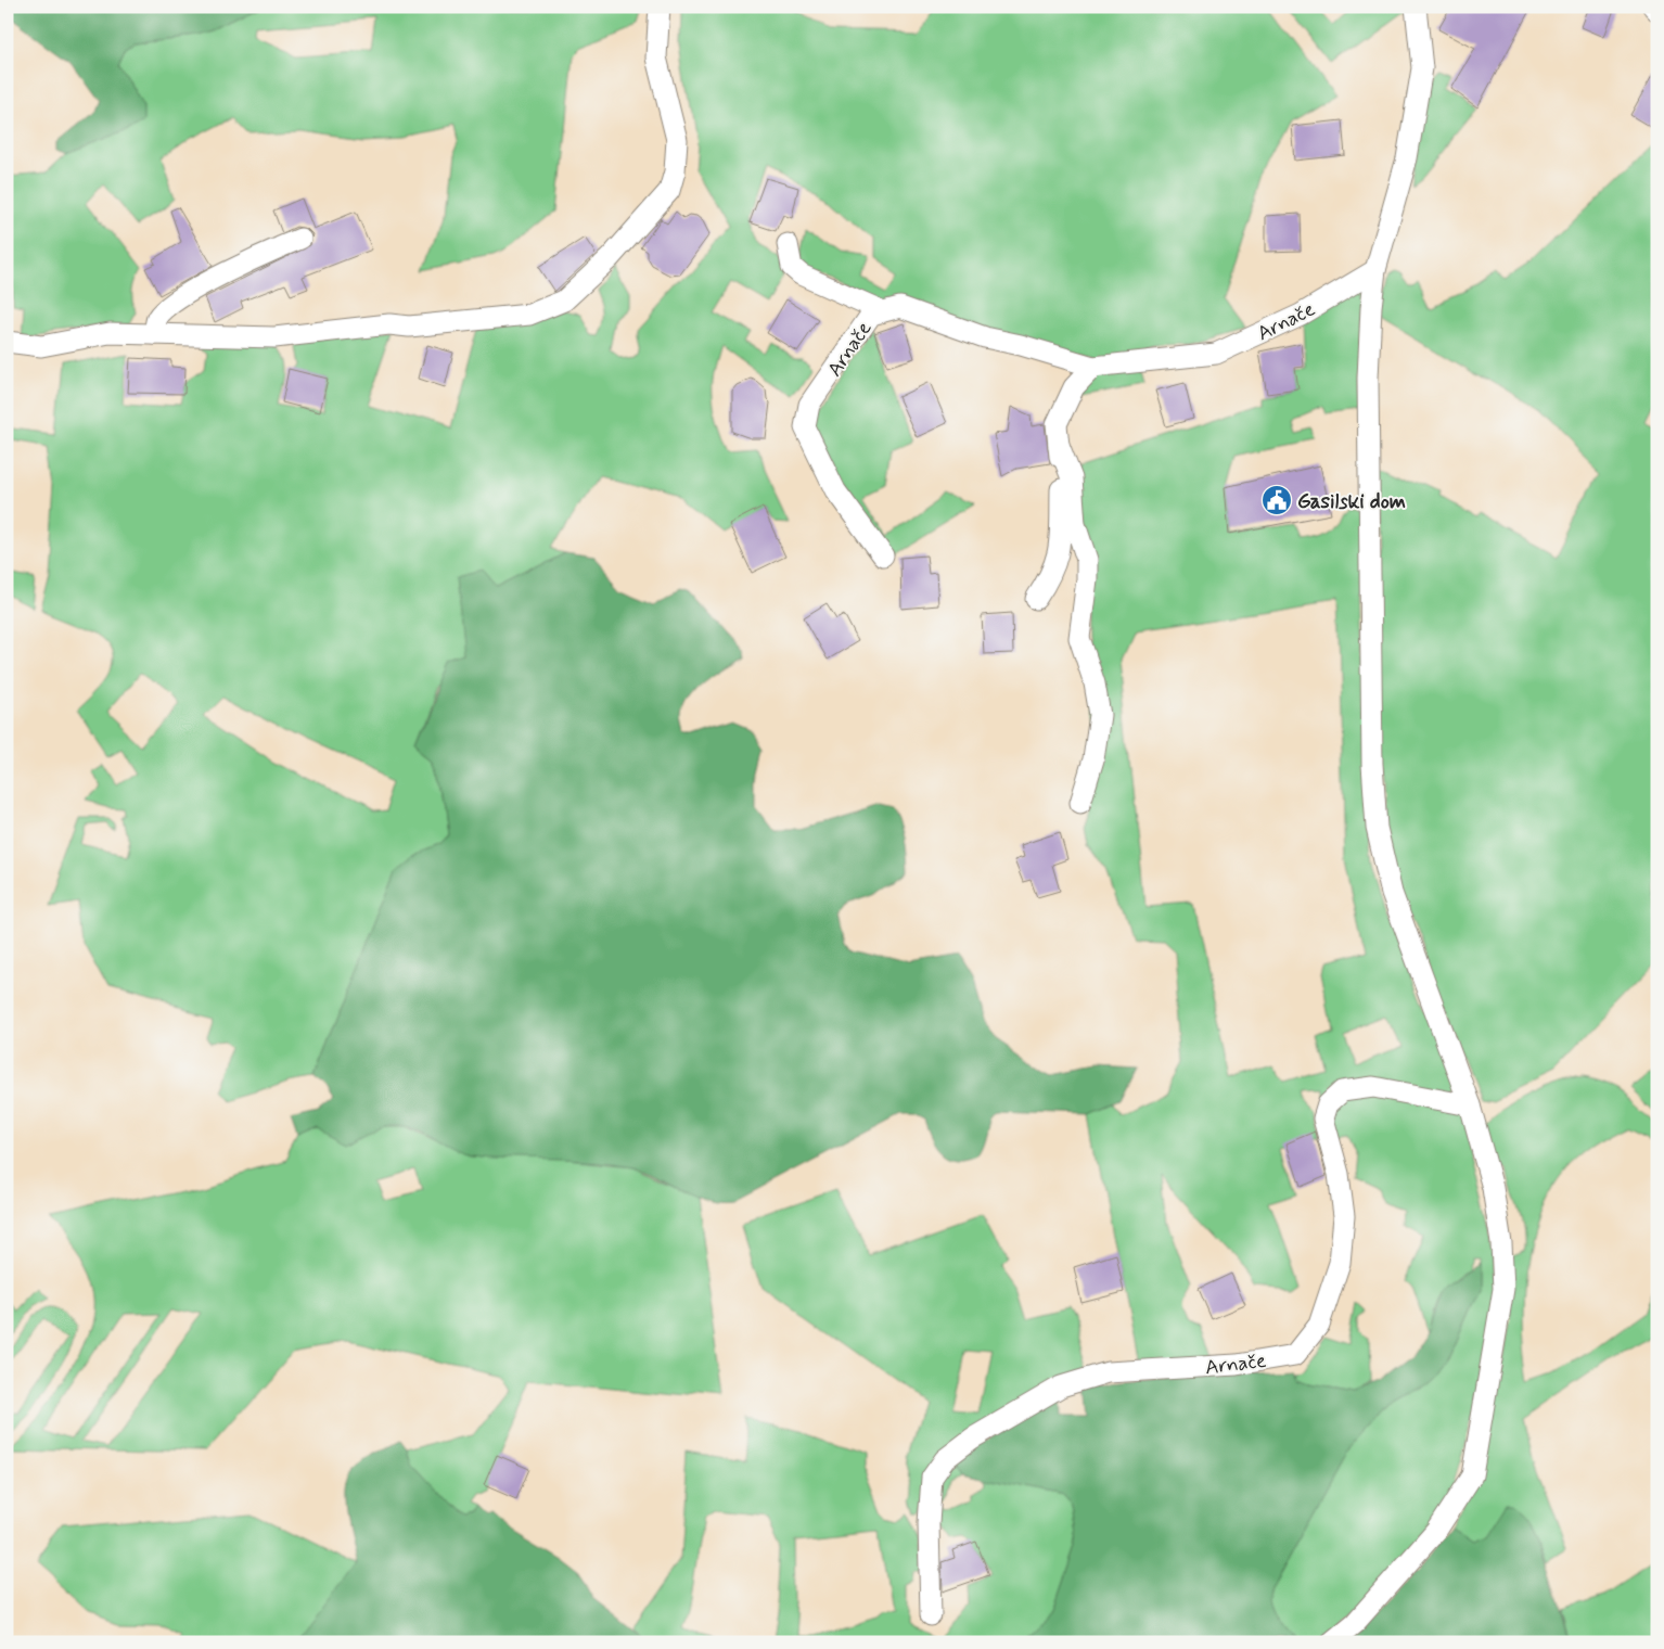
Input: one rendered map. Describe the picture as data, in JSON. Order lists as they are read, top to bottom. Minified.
{"streets":{"street":["Arnače"]},"places":{"public building":["Gasilski dom"]}}
